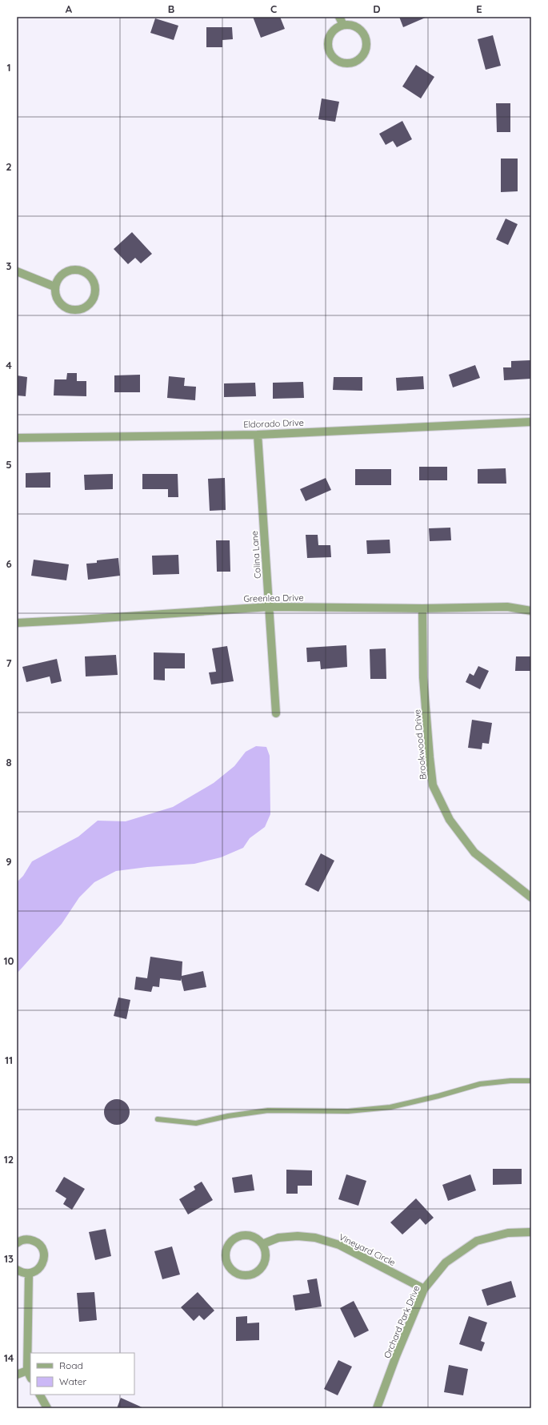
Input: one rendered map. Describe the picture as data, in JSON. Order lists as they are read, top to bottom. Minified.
{"streets":{"street":["Eldorado Drive","Colina Lane","Greenlea Drive","Brookwood Drive","Vineyard Circle","Orchard Park Drive"]},"crossings":[["Eldorado Drive","Colina Lane"],["Colina Lane","Greenlea Drive"],["Greenlea Drive","Brookwood Drive"],["Vineyard Circle","Orchard Park Drive"]],"legend":["Road","Water"],"grid":{"columns":["A","B","C","D","E"],"rows":["1","2","3","4","5","6","7","8","9","10","11","12","13","14"]}}
